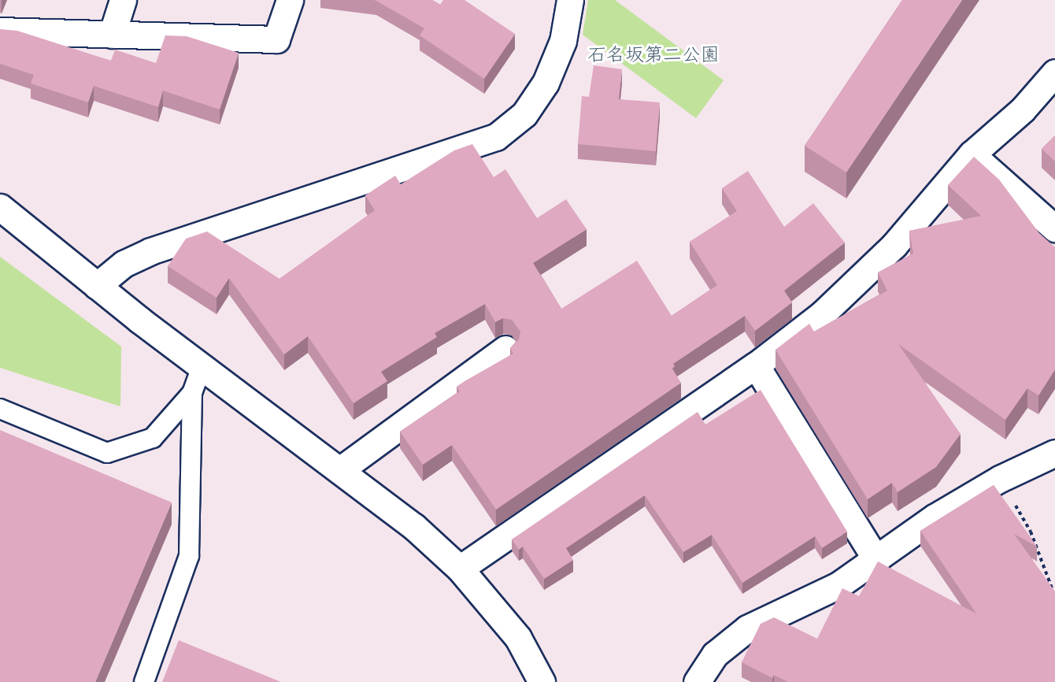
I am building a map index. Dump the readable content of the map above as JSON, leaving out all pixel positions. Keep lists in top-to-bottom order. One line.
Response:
{"parks":["石名坂第二公園"]}
